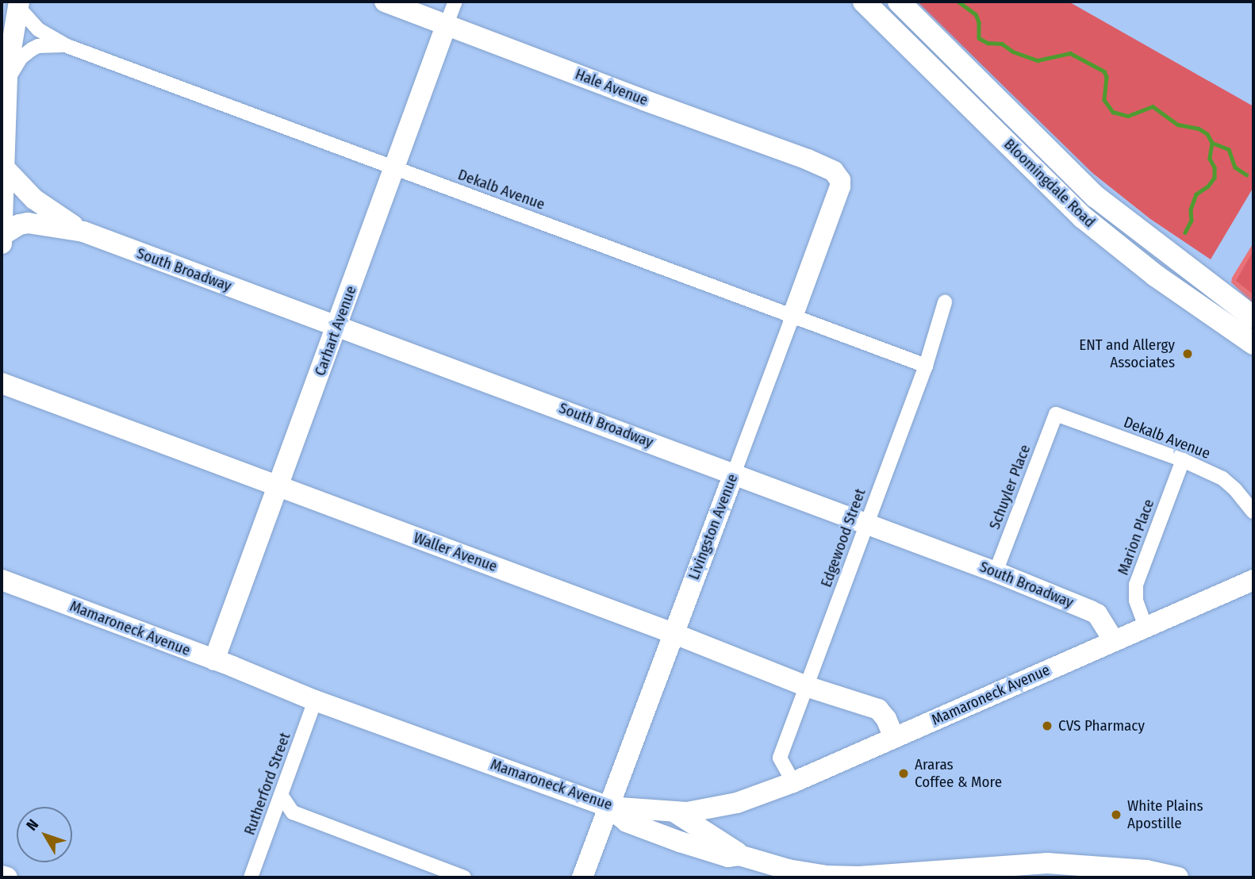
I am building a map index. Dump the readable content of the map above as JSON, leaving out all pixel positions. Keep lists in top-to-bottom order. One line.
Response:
{"streets":{"main road":["Bloomingdale Road"],"street":["Hale Avenue","Dekalb Avenue","South Broadway","Carhart Avenue","Schuyler Place","Livingston Avenue","Marion Place","Edgewood Street","Waller Avenue","Mamaroneck Avenue","Rutherford Street"]},"crossings":[["Hale Avenue","Carhart Avenue"],["Hale Avenue","Livingston Avenue"],["Dekalb Avenue","Carhart Avenue"],["Dekalb Avenue","Schuyler Place"],["Dekalb Avenue","Livingston Avenue"],["Dekalb Avenue","Marion Place"],["Dekalb Avenue","Edgewood Street"],["South Broadway","Carhart Avenue"],["South Broadway","Schuyler Place"],["South Broadway","Livingston Avenue"],["South Broadway","Edgewood Street"],["South Broadway","Mamaroneck Avenue"],["Carhart Avenue","Waller Avenue"],["Carhart Avenue","Mamaroneck Avenue"],["Livingston Avenue","Waller Avenue"],["Livingston Avenue","Mamaroneck Avenue"],["Marion Place","Mamaroneck Avenue"],["Edgewood Street","Waller Avenue"],["Edgewood Street","Mamaroneck Avenue"],["Waller Avenue","Mamaroneck Avenue"],["Mamaroneck Avenue","Rutherford Street"]],"places":["ENT and Allergy Associates","CVS Pharmacy","Araras Coffee & More","White Plains Apostille"],"north":"top left"}
